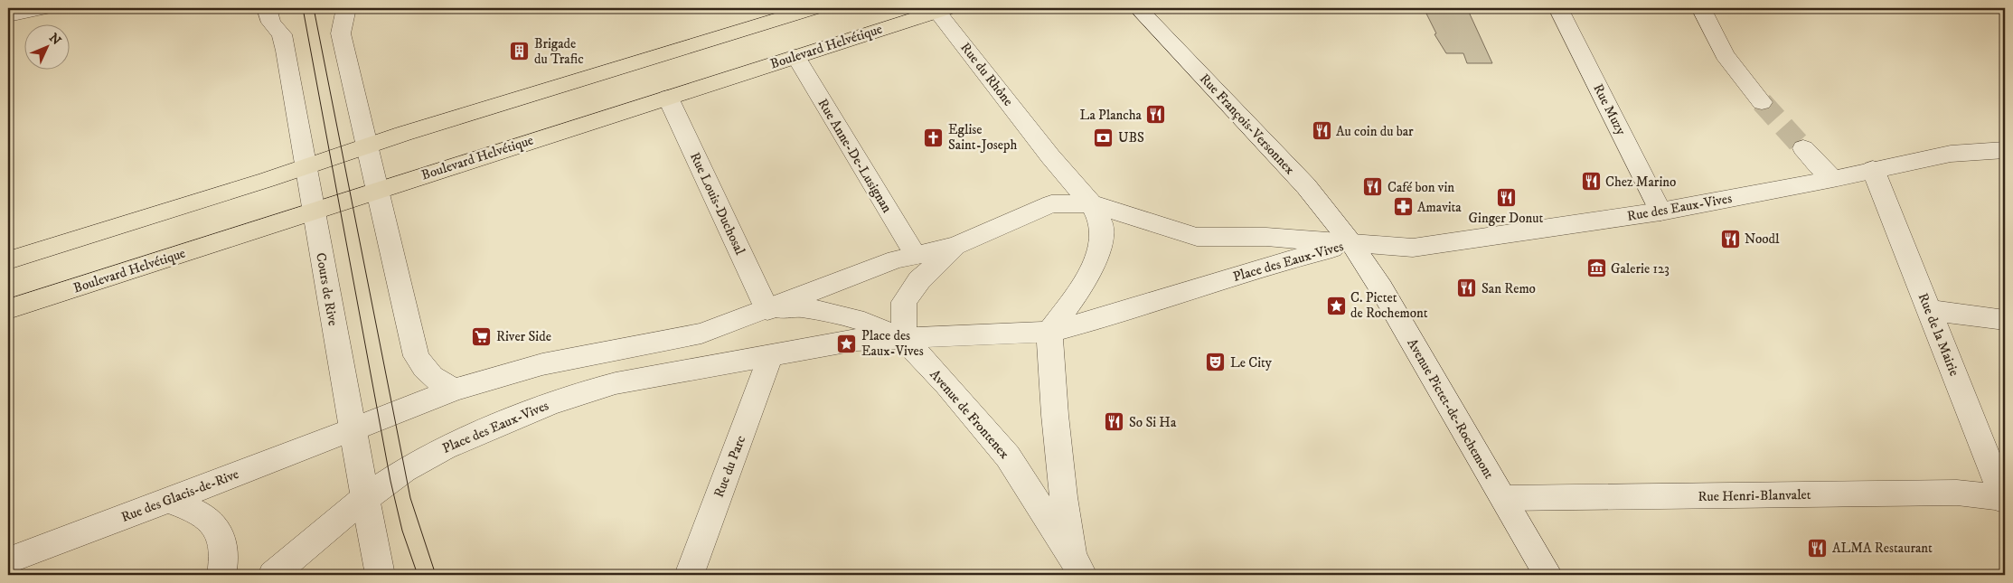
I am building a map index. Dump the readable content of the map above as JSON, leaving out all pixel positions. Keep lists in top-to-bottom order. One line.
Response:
{"streets":{"main road":["Boulevard Helvétique"],"street":["Rue du Rhône","Rue Muzy","Rue François-Versonnex","Rue Anne-De-Lusignan","Rue Louis-Duchosal","Rue des Eaux-Vives","Place des Eaux-Vives","Cours de Rive","Rue de la Mairie","Avenue Pictet-de-Rochemont","Avenue de Frontenex","Rue du Parc","Rue des Glacis-de-Rive","Rue Henri-Blanvalet"]},"crossings":[["Boulevard Helvétique","Rue du Rhône"],["Boulevard Helvétique","Rue Anne-De-Lusignan"],["Boulevard Helvétique","Rue Louis-Duchosal"],["Boulevard Helvétique","Cours de Rive"],["Rue du Rhône","Place des Eaux-Vives"],["Rue Muzy","Rue des Eaux-Vives"],["Rue François-Versonnex","Rue des Eaux-Vives"],["Rue François-Versonnex","Place des Eaux-Vives"],["Rue François-Versonnex","Avenue Pictet-de-Rochemont"],["Rue Anne-De-Lusignan","Place des Eaux-Vives"],["Rue Louis-Duchosal","Place des Eaux-Vives"],["Rue des Eaux-Vives","Place des Eaux-Vives"],["Rue des Eaux-Vives","Rue de la Mairie"],["Rue des Eaux-Vives","Avenue Pictet-de-Rochemont"],["Place des Eaux-Vives","Cours de Rive"],["Place des Eaux-Vives","Avenue Pictet-de-Rochemont"],["Place des Eaux-Vives","Avenue de Frontenex"],["Place des Eaux-Vives","Rue du Parc"],["Place des Eaux-Vives","Rue des Glacis-de-Rive"],["Cours de Rive","Rue des Glacis-de-Rive"],["Rue de la Mairie","Rue Henri-Blanvalet"],["Avenue Pictet-de-Rochemont","Rue Henri-Blanvalet"]],"places":{"building":["Brigade du Trafic"],"restaurant":["La Plancha","Au coin du bar","Chez Marino","Café bon vin","Ginger Donut","Noodl","San Remo","So Si Ha","ALMA Restaurant"],"church":["Eglise Saint-Joseph"],"bank":["UBS"],"pharmacy":["Amavita"],"museum":["Galerie 123"],"place":["C. Pictet de Rochemont","Place des Eaux-Vives"],"supermarket":["River Side"],"theatre":["Le City"]},"north":"top right"}
